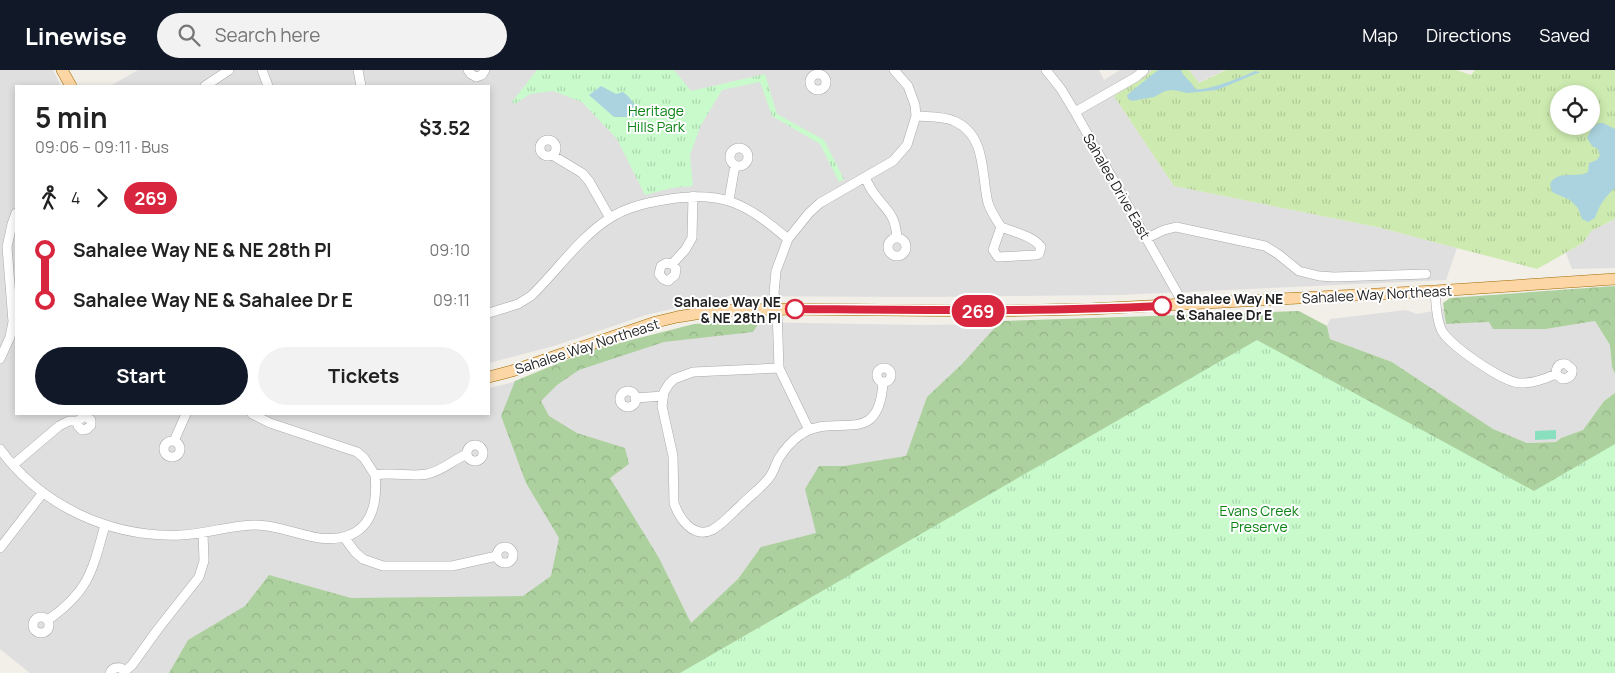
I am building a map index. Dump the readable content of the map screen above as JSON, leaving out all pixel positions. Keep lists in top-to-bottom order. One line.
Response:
{"streets":{"main road":["Sahalee Way Northeast"],"street":["Sahalee Drive East"]},"crossings":[["Sahalee Drive East","Sahalee Way Northeast"]],"parks":["Heritage Hills Park","Evans Creek Preserve"],"places":["Sahalee Way NE & Sahalee Dr E","Sahalee Way NE & NE 28th Pl"],"lines":["bus line 269"],"page":{"header":"Linewise","search":"Search here","nav":["Map","Directions","Saved"],"on_map":"269","heading":["5 min","09:06 – 09:11 · Bus","$3.52"],"legs":["4","269"],"list":[{"name":"Sahalee Way NE & NE 28th Pl","value":"09:10"},{"name":"Sahalee Way NE & Sahalee Dr E","value":"09:11"}],"buttons":["Start","Tickets"]}}
